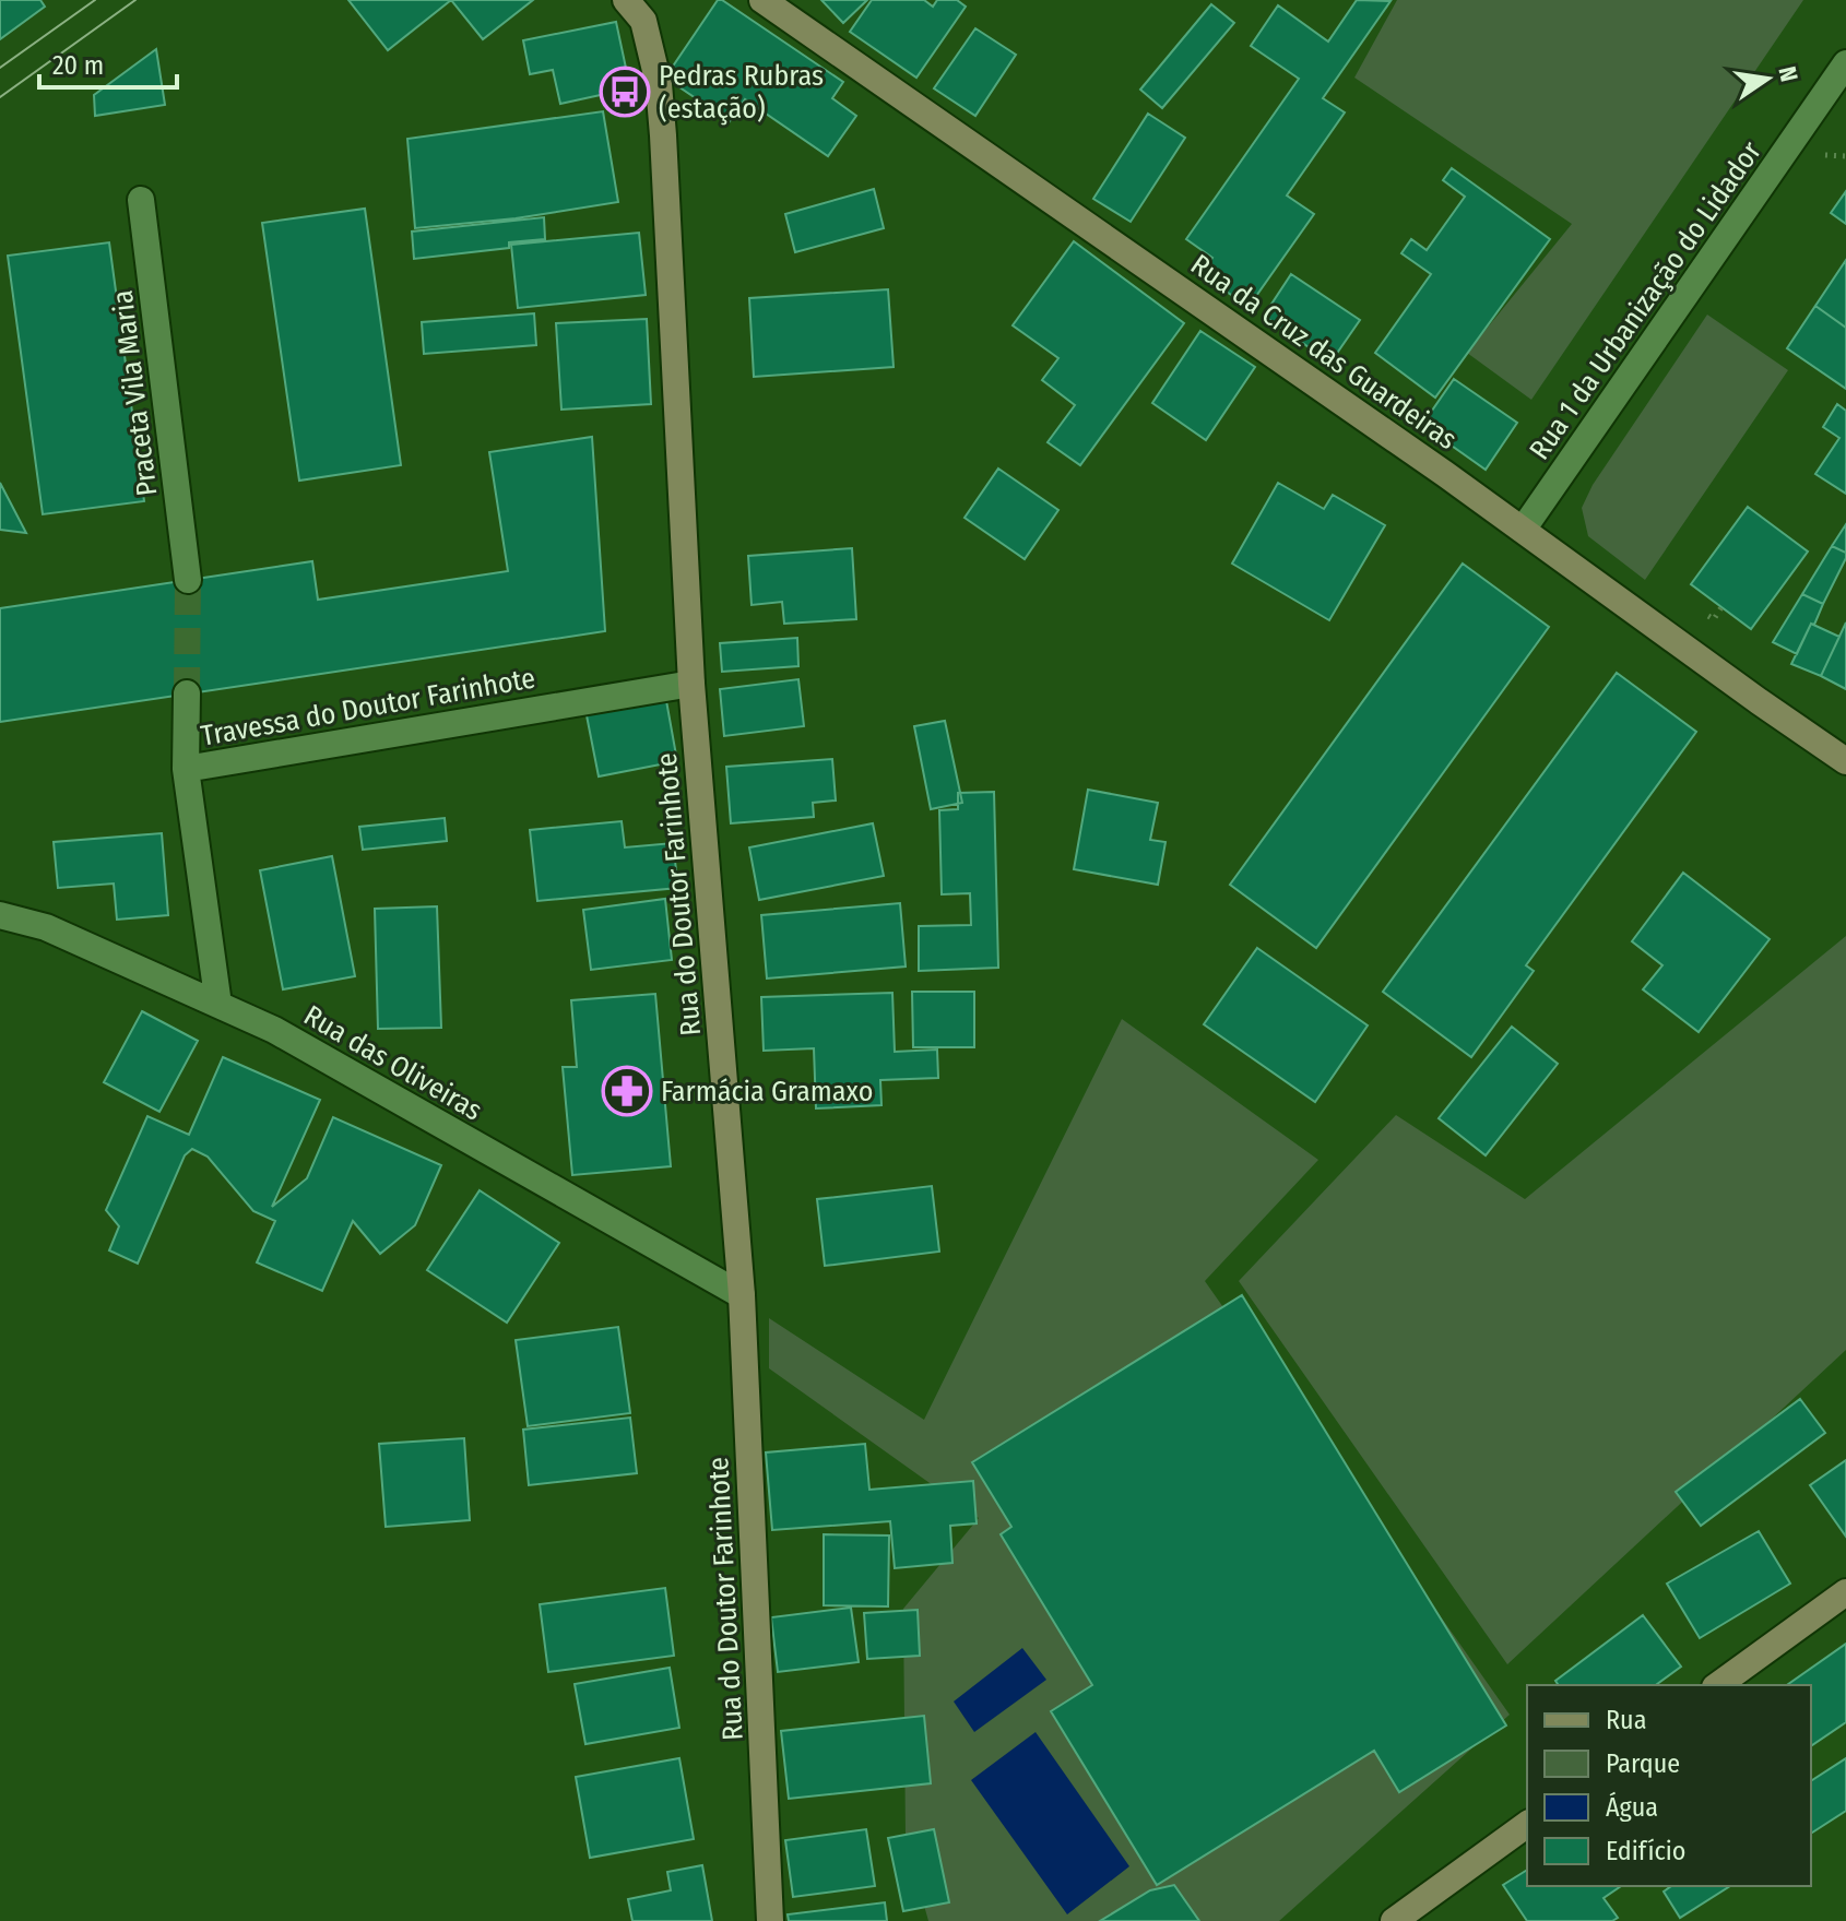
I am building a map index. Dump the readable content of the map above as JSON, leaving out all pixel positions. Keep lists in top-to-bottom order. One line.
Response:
{"streets":{"street":["Rua 1 da Urbanização do Lidador","Rua da Cruz das Guardeiras","Praceta Vila Maria","Travessa do Doutor Farinhote","Rua do Doutor Farinhote","Rua das Oliveiras"]},"crossings":[["Rua 1 da Urbanização do Lidador","Rua da Cruz das Guardeiras"],["Travessa do Doutor Farinhote","Rua do Doutor Farinhote"],["Travessa do Doutor Farinhote","Rua das Oliveiras"],["Rua do Doutor Farinhote","Rua das Oliveiras"]],"places":{"bus stop":["Pedras Rubras (estação)"],"pharmacy":["Farmácia Gramaxo"]},"legend":["Rua","Parque","Água","Edifício"],"scale_bar":"20 m","north":"right"}
